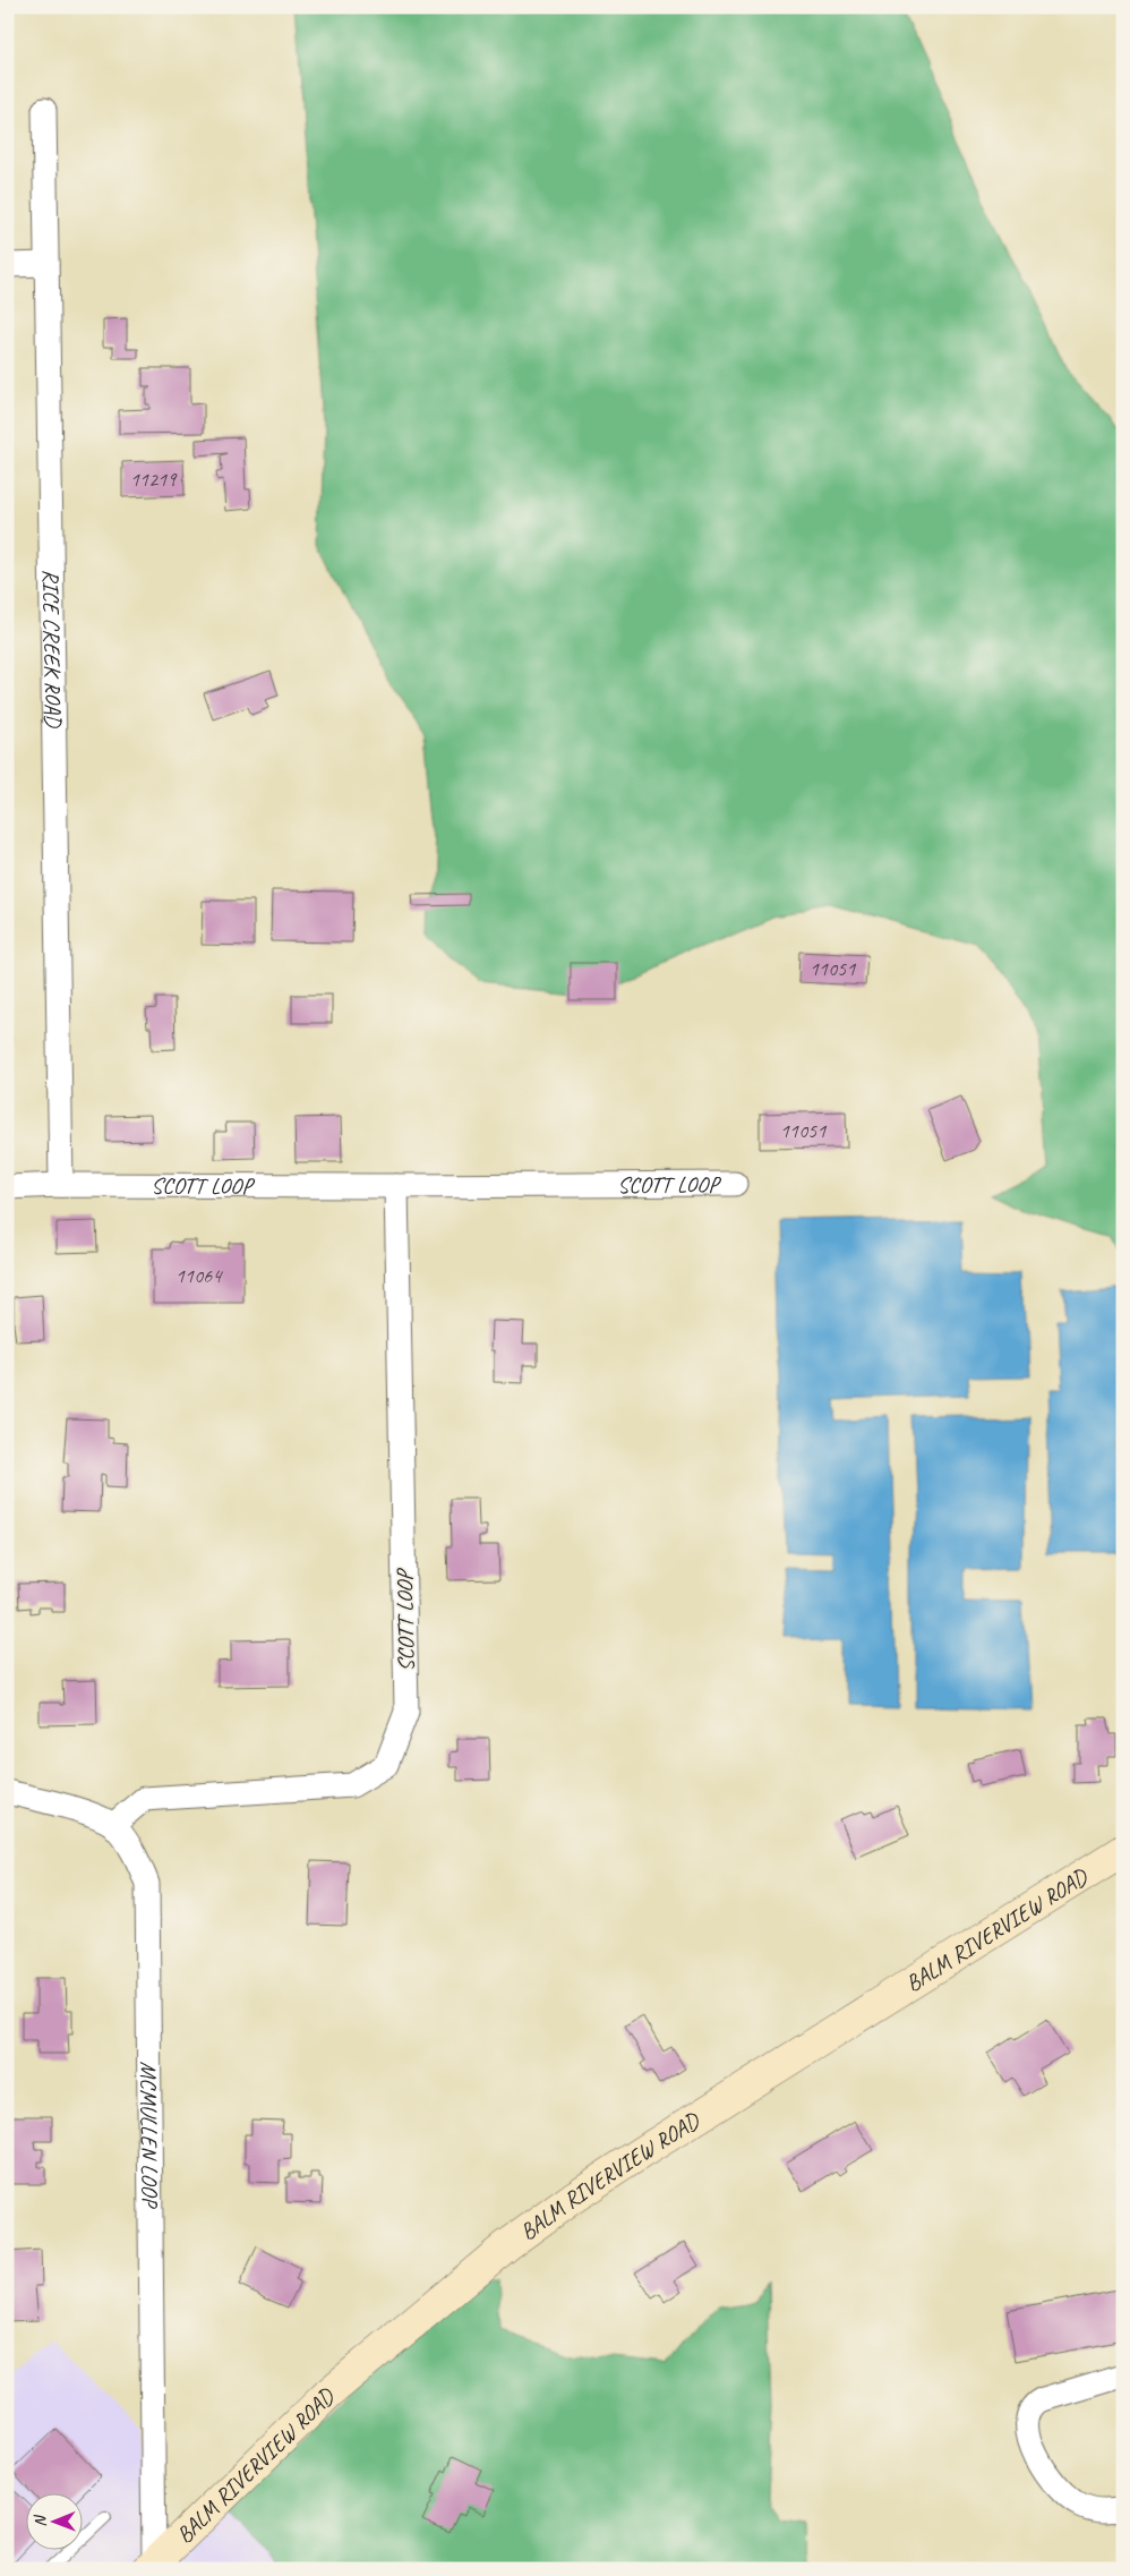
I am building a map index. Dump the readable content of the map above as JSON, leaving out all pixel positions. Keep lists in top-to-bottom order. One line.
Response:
{"streets":{"main road":["BALM RIVERVIEW ROAD"],"street":["RICE CREEK ROAD","SCOTT LOOP","MCMULLEN LOOP"]},"crossings":[["RICE CREEK ROAD","SCOTT LOOP"],["SCOTT LOOP","MCMULLEN LOOP"],["BALM RIVERVIEW ROAD","MCMULLEN LOOP"]],"house_numbers":["11219","11051","11051","11064"],"north":"left"}
